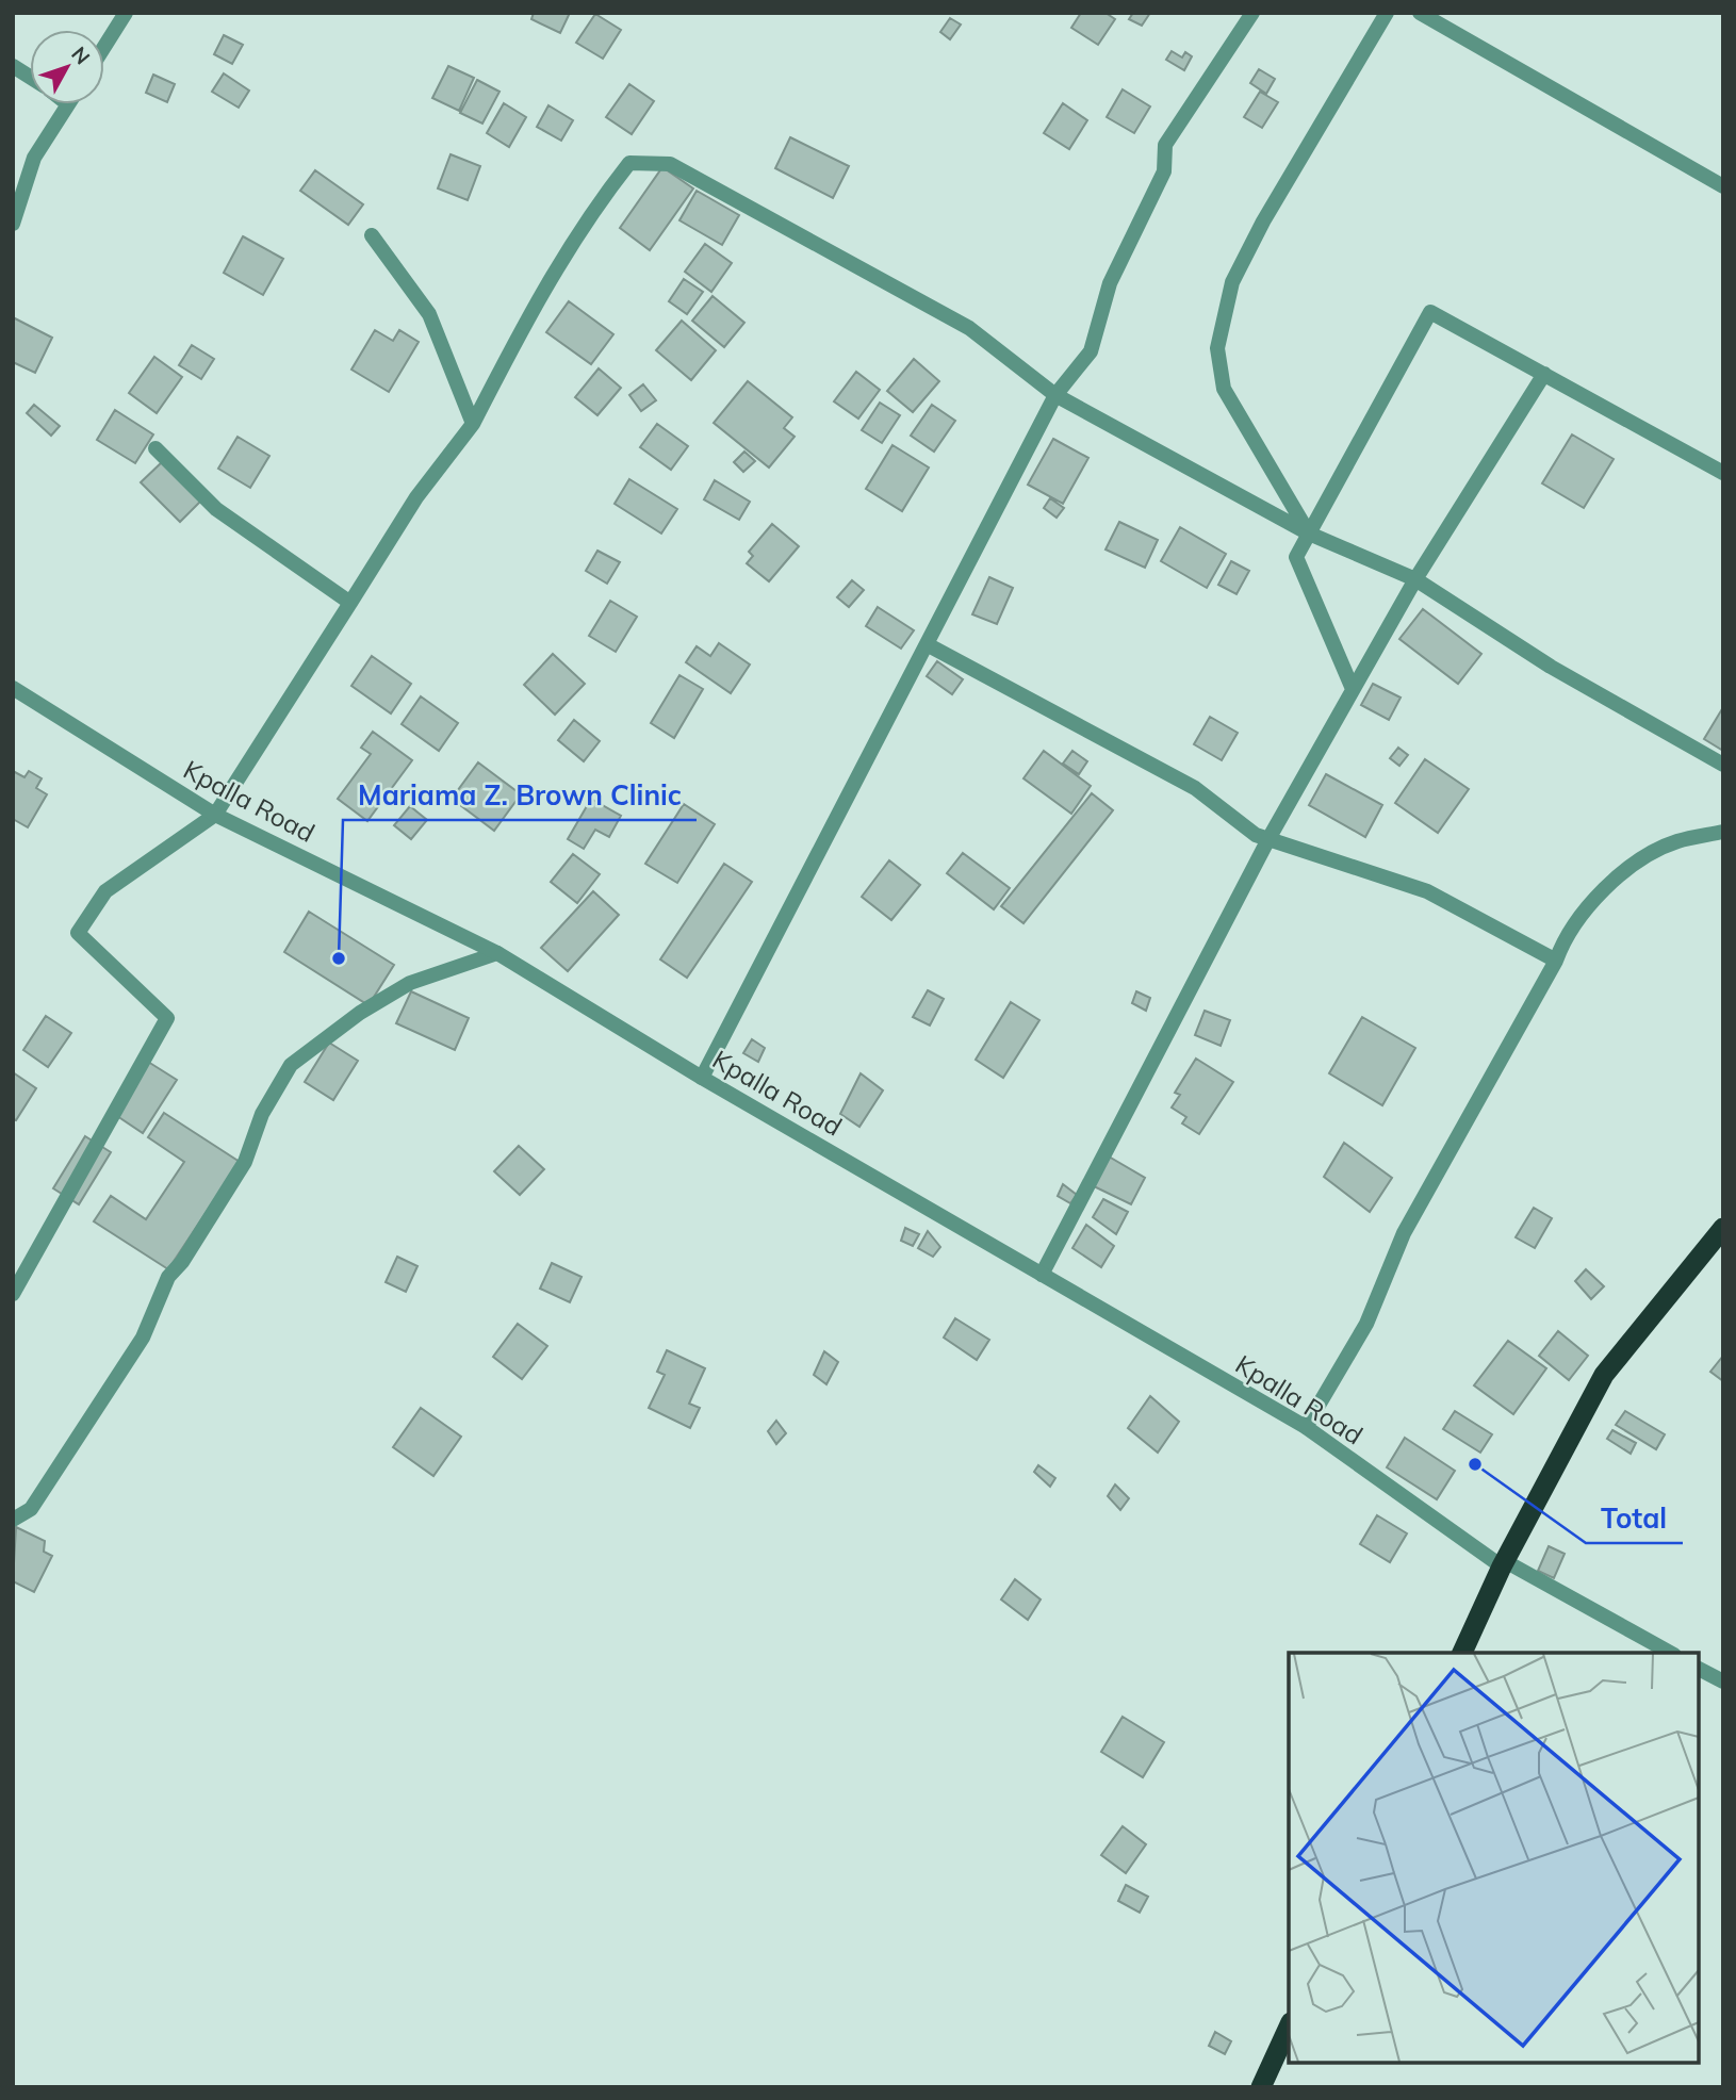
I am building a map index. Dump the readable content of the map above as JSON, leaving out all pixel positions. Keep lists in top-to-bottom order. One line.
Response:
{"streets":{"street":["Kpalla Road"]},"places":["Mariama Z. Brown Clinic","Total"],"north":"top right"}
